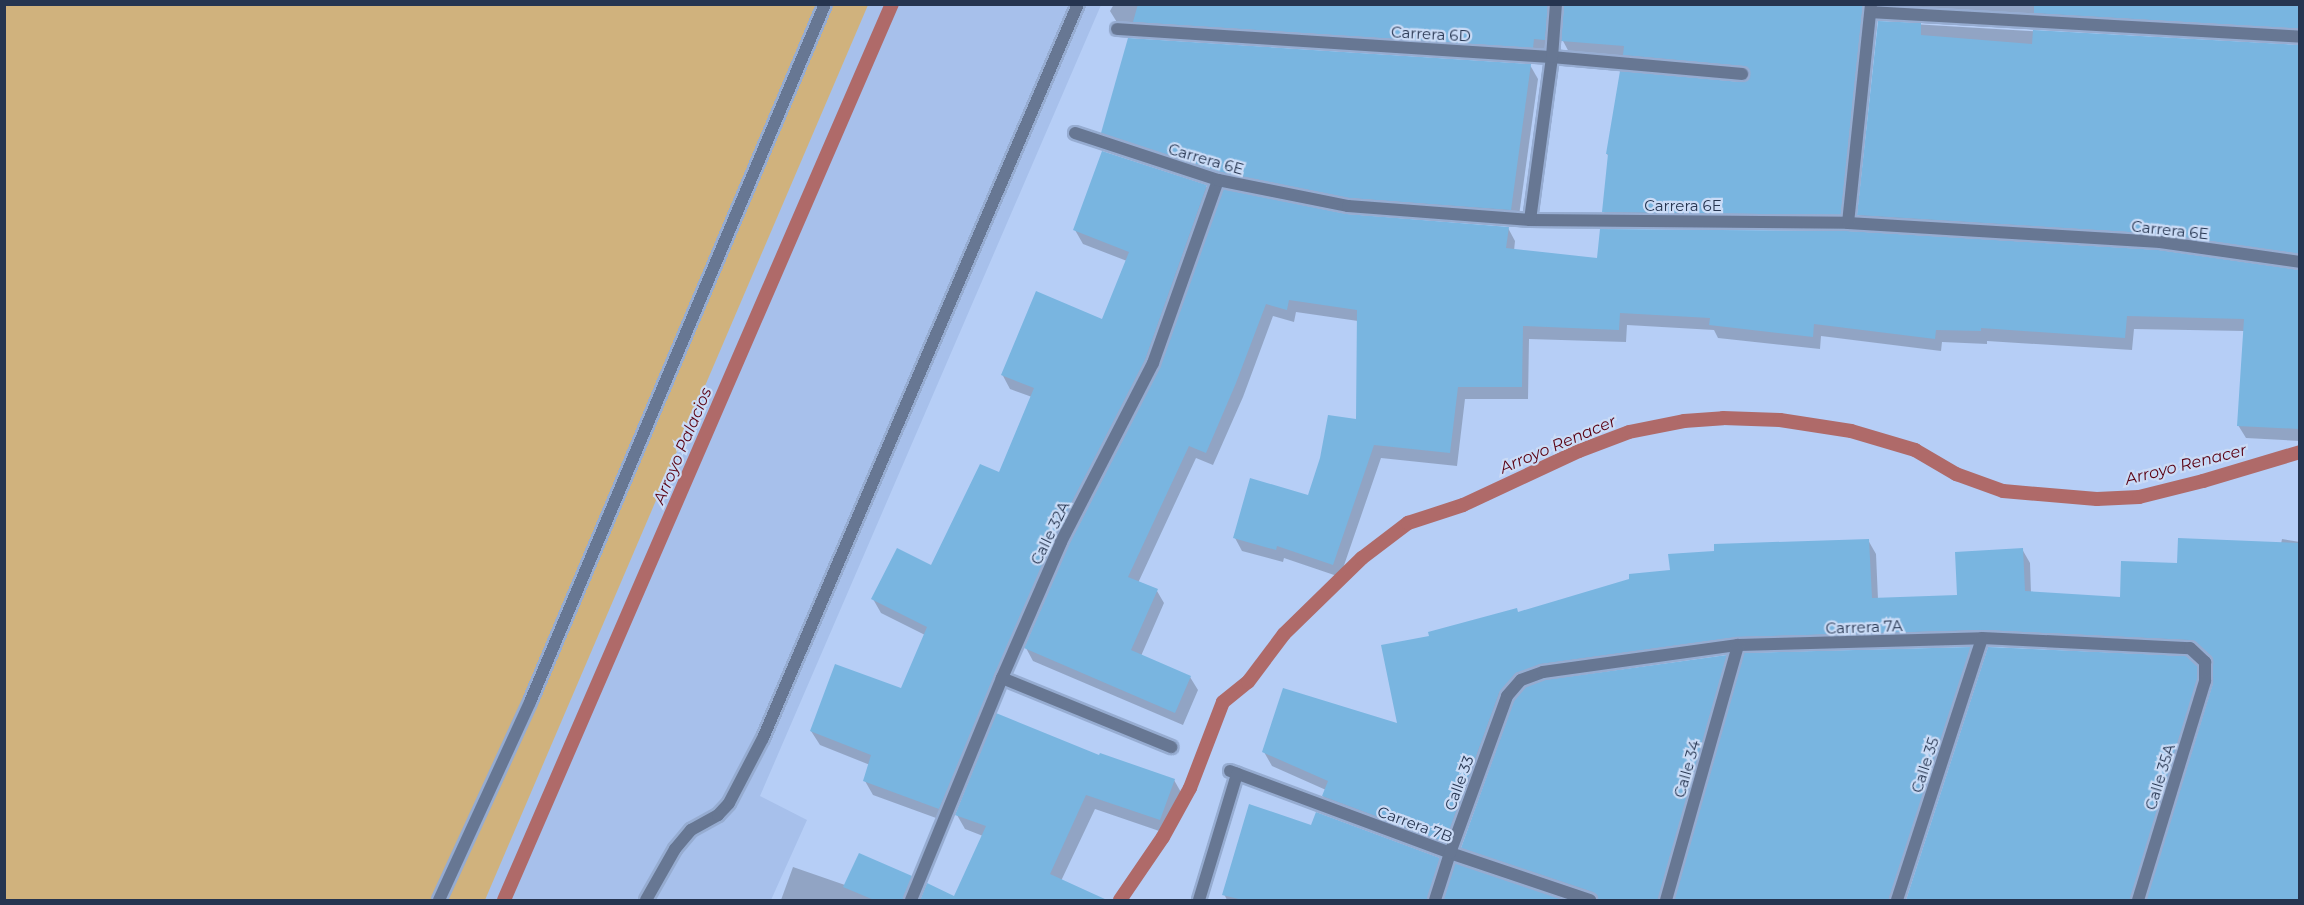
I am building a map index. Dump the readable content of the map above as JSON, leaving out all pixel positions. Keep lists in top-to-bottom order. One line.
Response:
{"streets":{"street":["Carrera 6D","Carrera 6E","Calle 32A","Carrera 7A","Calle 35","Calle 34","Calle 35A","Calle 33","Carrera 7B"]},"crossings":[["Carrera 6E","Calle 32A"],["Carrera 7A","Calle 35"],["Carrera 7A","Calle 34"],["Carrera 7A","Calle 35A"],["Carrera 7A","Calle 33"],["Calle 33","Carrera 7B"]],"water":["Arroyo Renacer","Arroyo Palacios"]}
